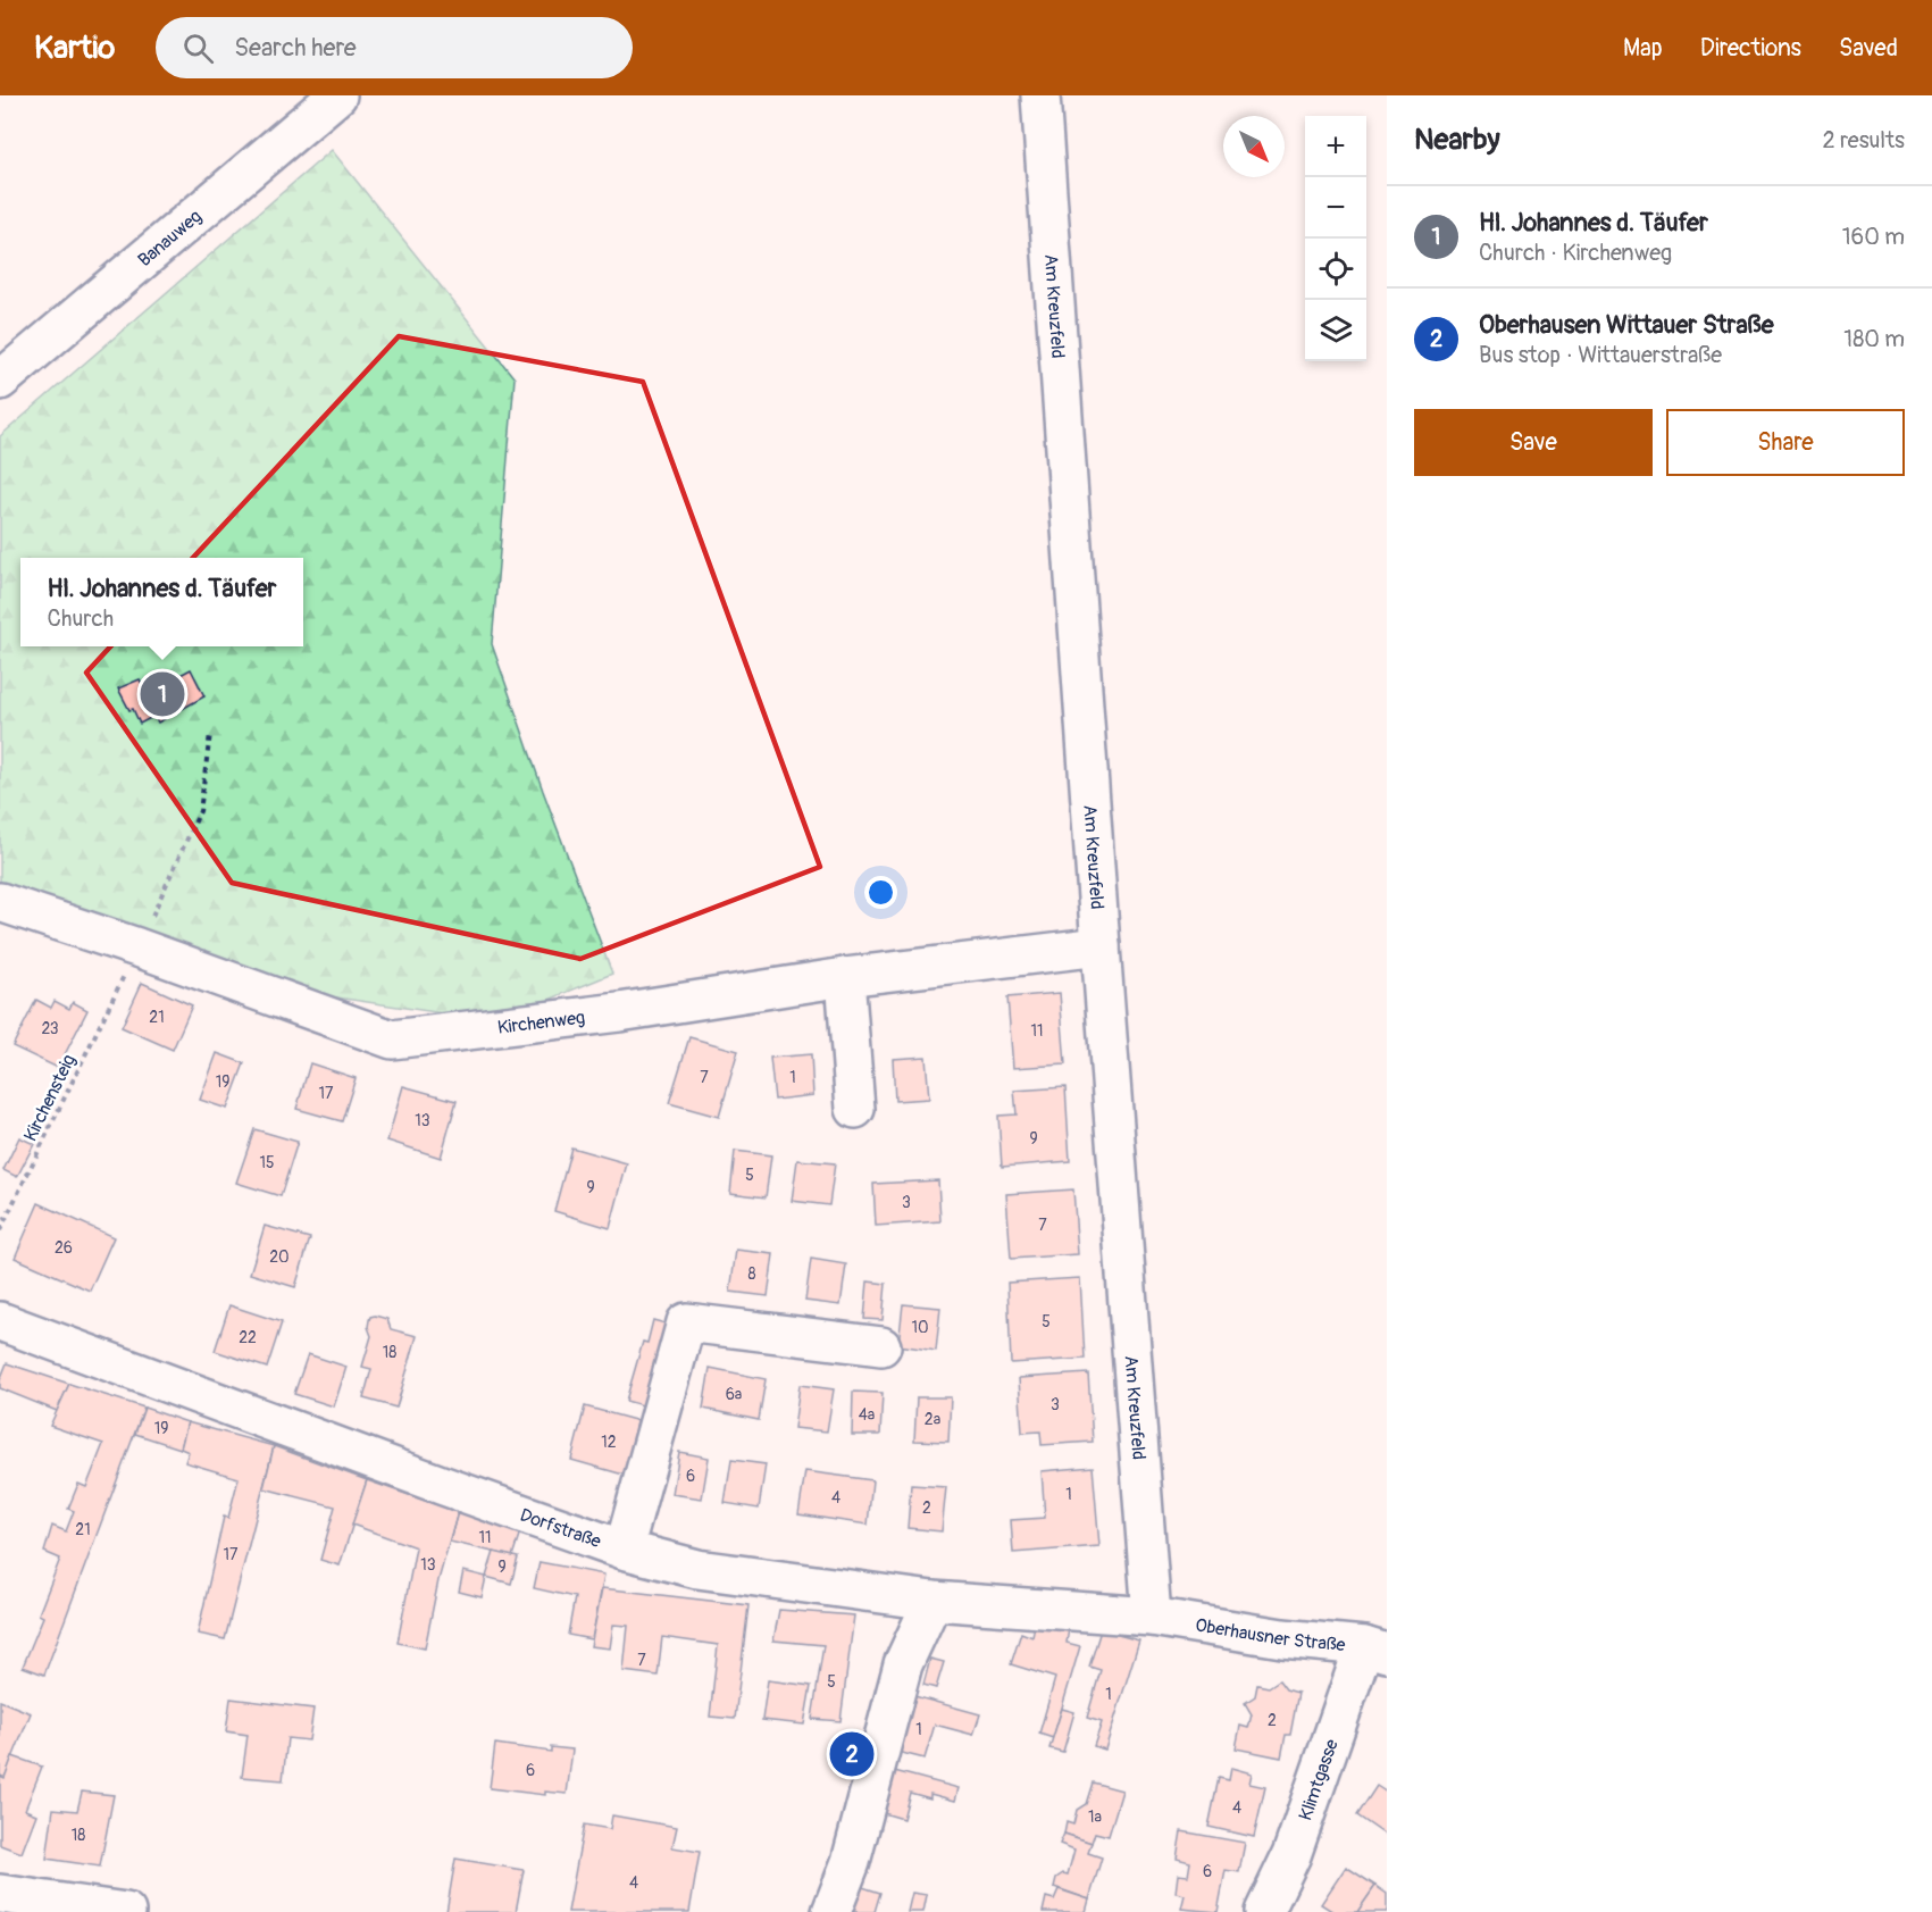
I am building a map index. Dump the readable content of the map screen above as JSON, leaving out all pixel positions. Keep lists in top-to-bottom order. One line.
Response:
{"streets":{"street":["Banauweg","Am Kreuzfeld","Kirchenweg","Dorfstraße","Oberhausner Straße","Klimtgasse"],"path":["Kirchensteig"]},"crossings":[["Am Kreuzfeld","Kirchenweg"],["Am Kreuzfeld","Dorfstraße"],["Am Kreuzfeld","Oberhausner Straße"],["Kirchenweg","Kirchensteig"],["Dorfstraße","Oberhausner Straße"],["Oberhausner Straße","Klimtgasse"]],"house_numbers":["21","23","11","7","1","19","17","13","9","15","5","9","3","7","26","20","8","5","10","22","18","6a","3","4a","2a","19","12","6","1","4","2","21","11","17","13","9","7","5","1","2","1","6","4","1a","18","6","4"],"north":"bottom right","page":{"header":"Kartio","search":"Search here","nav":["Map","Directions","Saved"],"heading":["Nearby","2 results"],"map_buttons":["+","−"],"list":[{"mark":"1","name":"Hl. Johannes d. Täufer","note":"Church · Kirchenweg","value":"160 m"},{"mark":"2","name":"Oberhausen Wittauer Straße","note":"Bus stop · Wittauerstraße","value":"180 m"}],"buttons":["Save","Share"],"popup":["Hl. Johannes d. Täufer","Church"],"pins":["1","2"]}}
